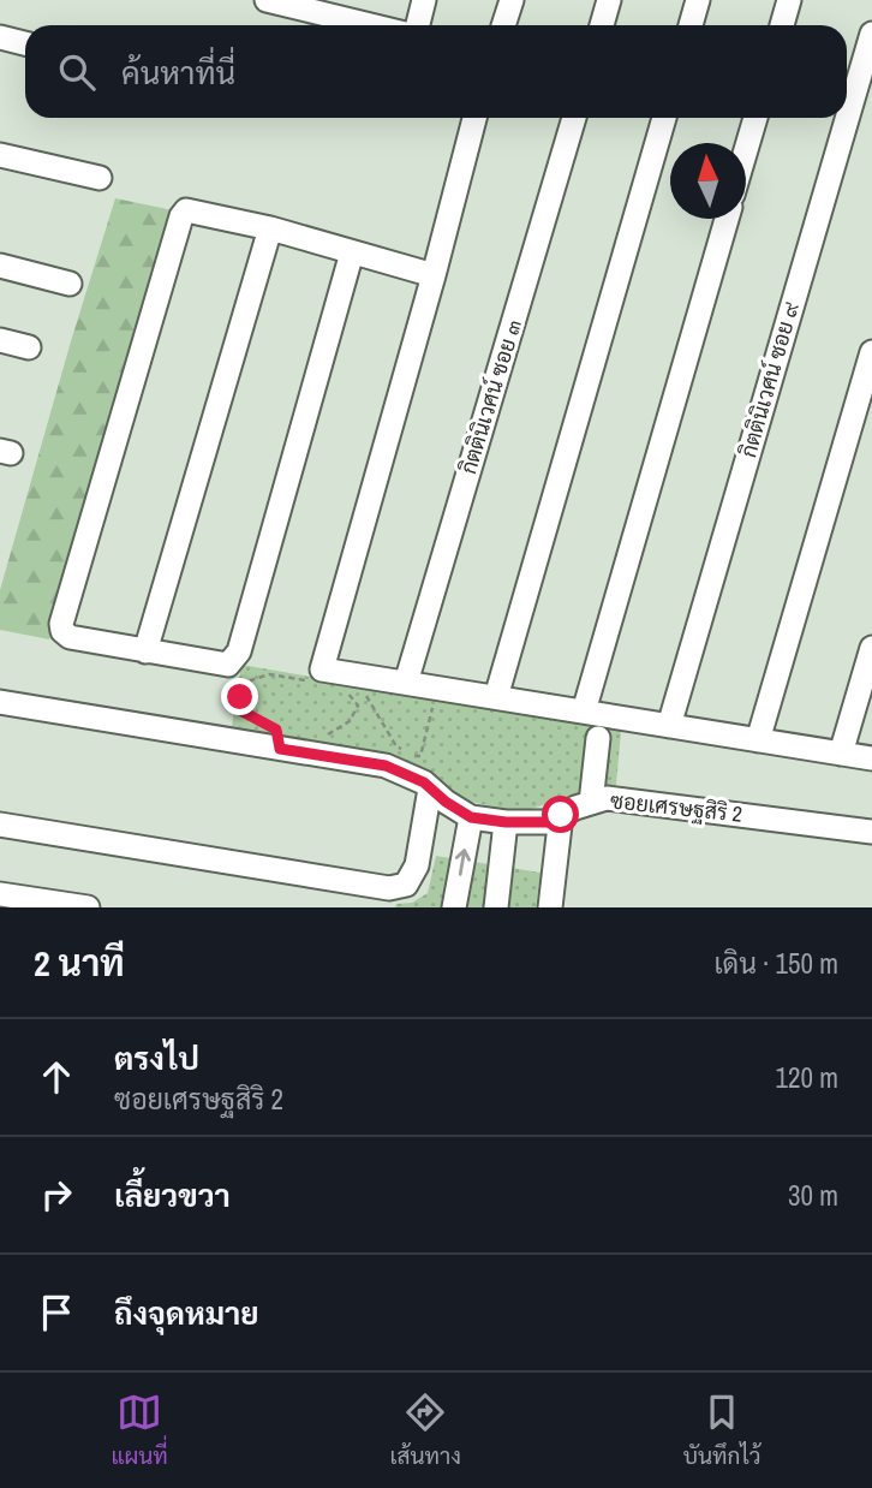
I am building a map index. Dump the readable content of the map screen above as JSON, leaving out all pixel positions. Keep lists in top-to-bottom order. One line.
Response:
{"streets":{"street":["กิตตินิเวศน์ ซอย ๙","กิตตินิเวศน์ ซอย ๓","ซอยเศรษฐสิริ 2"]},"north":"top","page":{"search":"ค้นหาที่นี่","heading":["2 นาที","เดิน · 150 m"],"list":[["ตรงไป","ซอยเศรษฐสิริ 2","120 m"],["เลี้ยวขวา","30 m"],"ถึงจุดหมาย"],"nav":["แผนที่","เส้นทาง","บันทึกไว้"]}}
